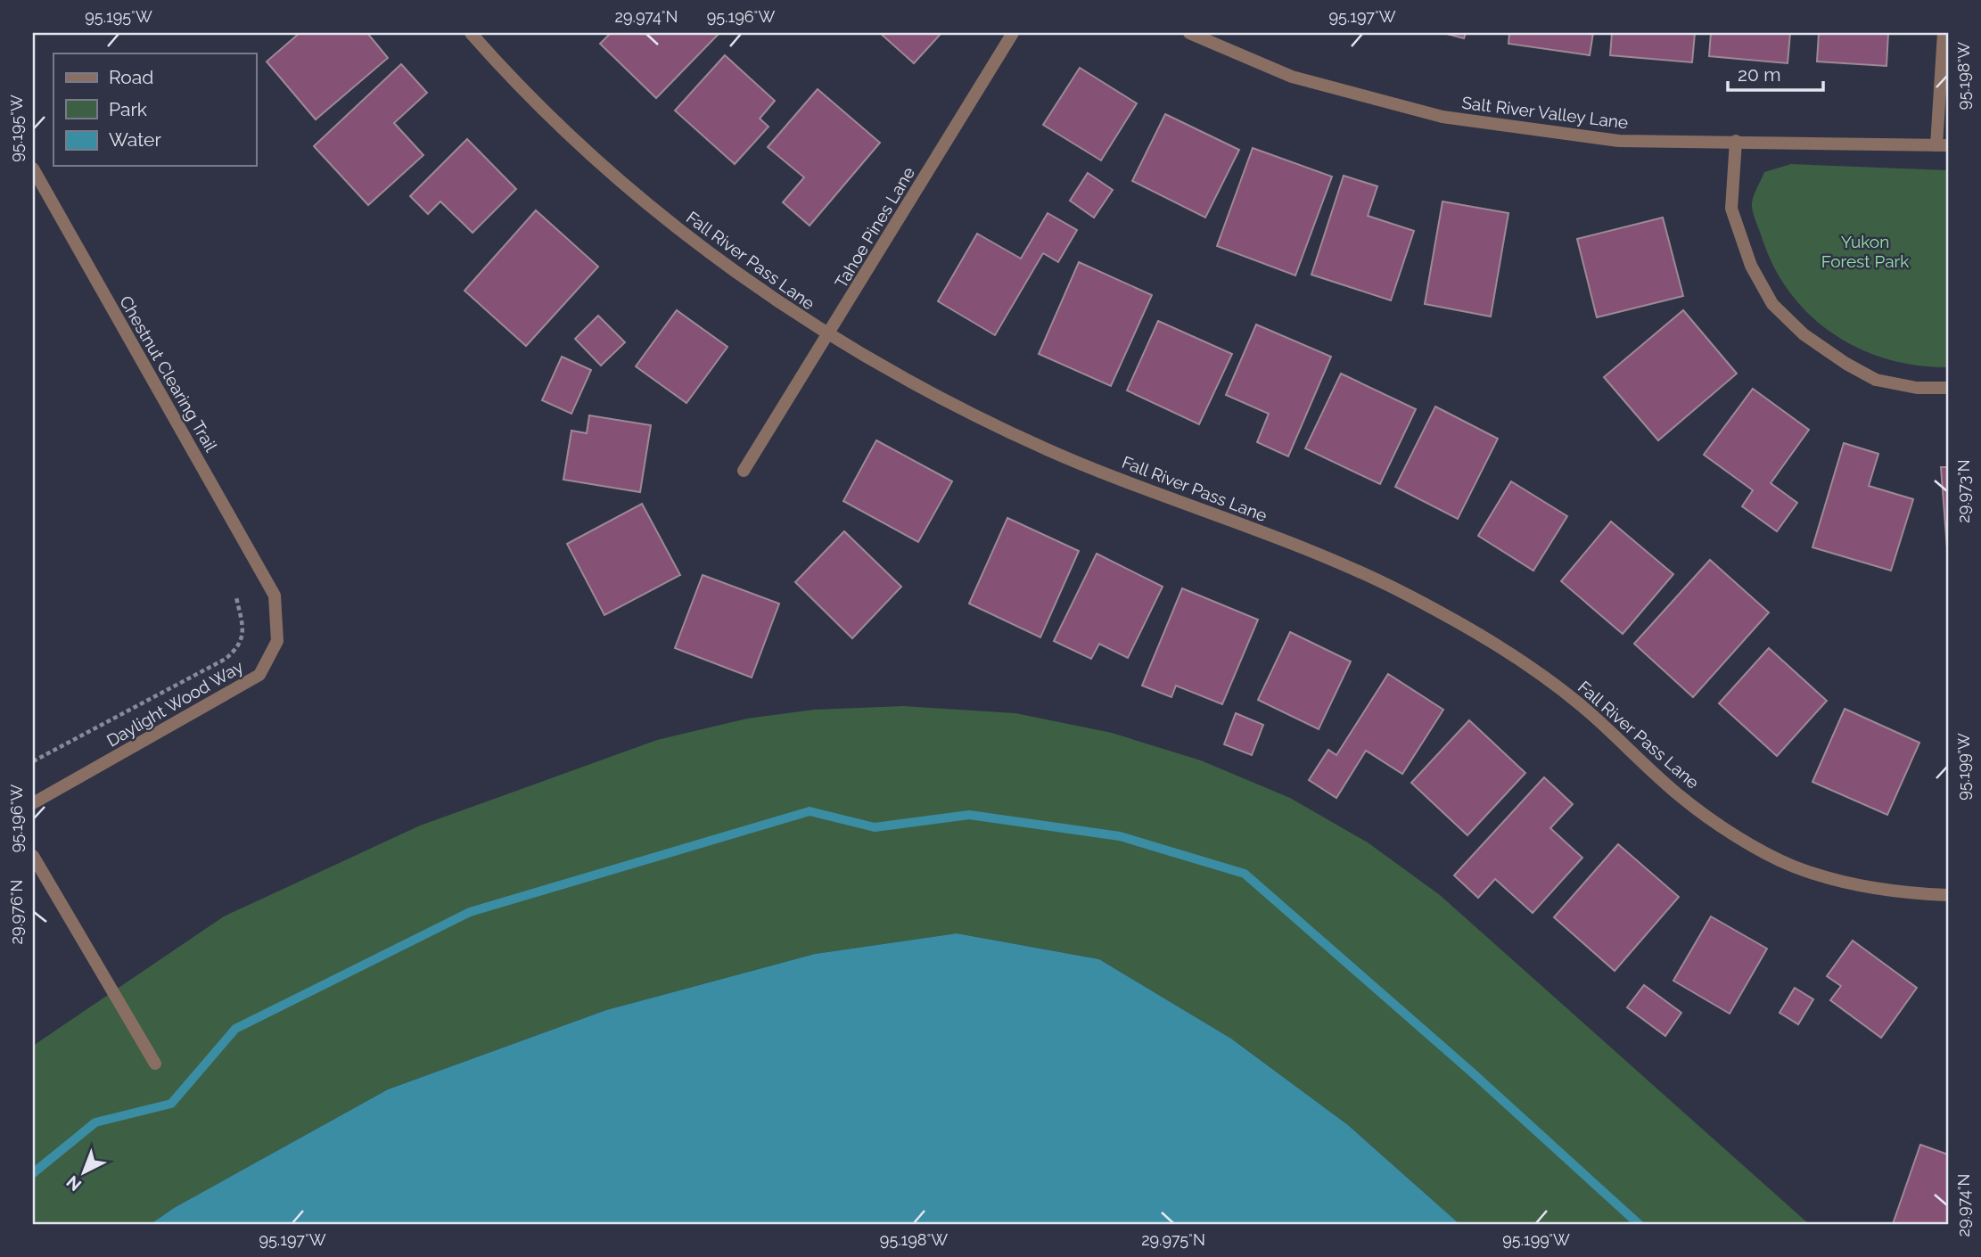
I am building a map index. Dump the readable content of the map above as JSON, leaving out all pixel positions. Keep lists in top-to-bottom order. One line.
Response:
{"streets":{"street":["Salt River Valley Lane","Tahoe Pines Lane","Fall River Pass Lane","Chestnut Clearing Trail","Daylight Wood Way"]},"crossings":[["Tahoe Pines Lane","Fall River Pass Lane"],["Chestnut Clearing Trail","Daylight Wood Way"]],"parks":["Yukon Forest Park"],"legend":["Road","Park","Water"],"scale_bar":"20 m","north":"bottom left","coordinates":["95.195°W","29.974°N","95.196°W","95.197°W","95.198°W","29.973°N","95.199°W","29.976°N","29.975°N"]}
